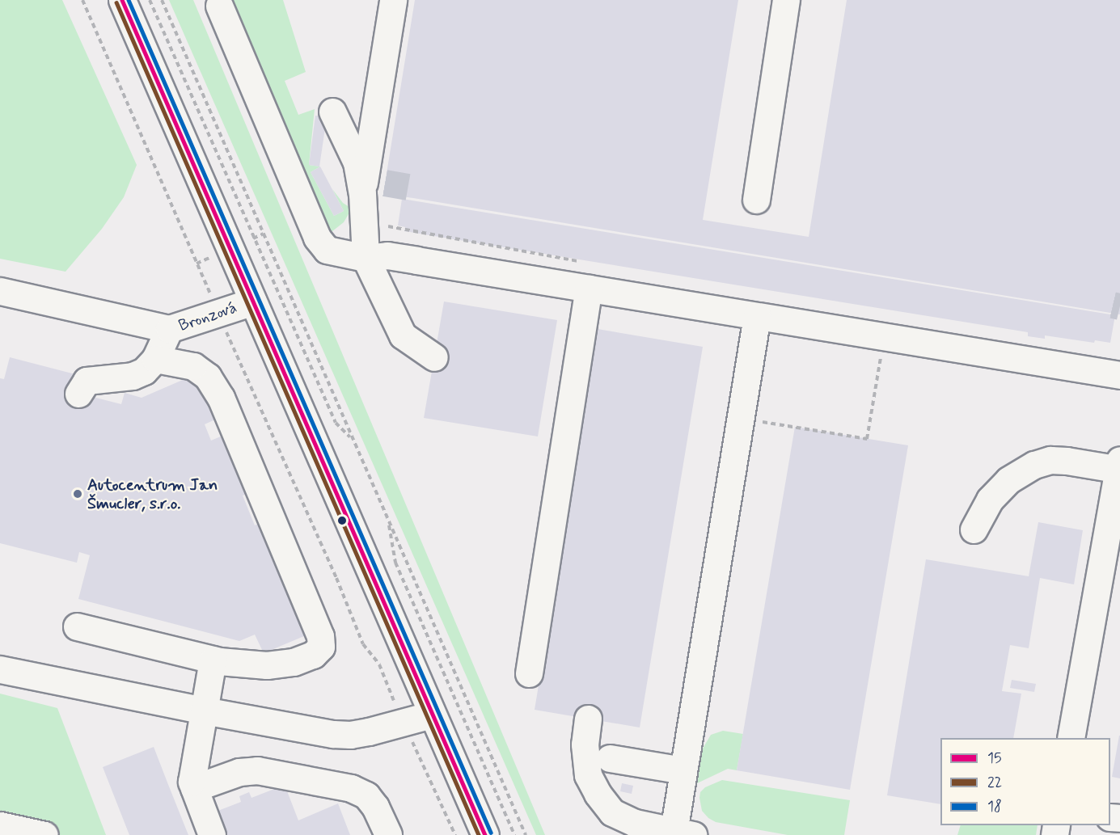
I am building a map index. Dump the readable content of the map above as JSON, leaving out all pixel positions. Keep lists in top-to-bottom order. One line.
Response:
{"streets":{"street":["Bronzová"]},"places":["Autocentrum Jan Šmucler, s.r.o."],"lines":["transit line 15","transit line 18","transit line 22"],"legend":["15","22","18"]}
